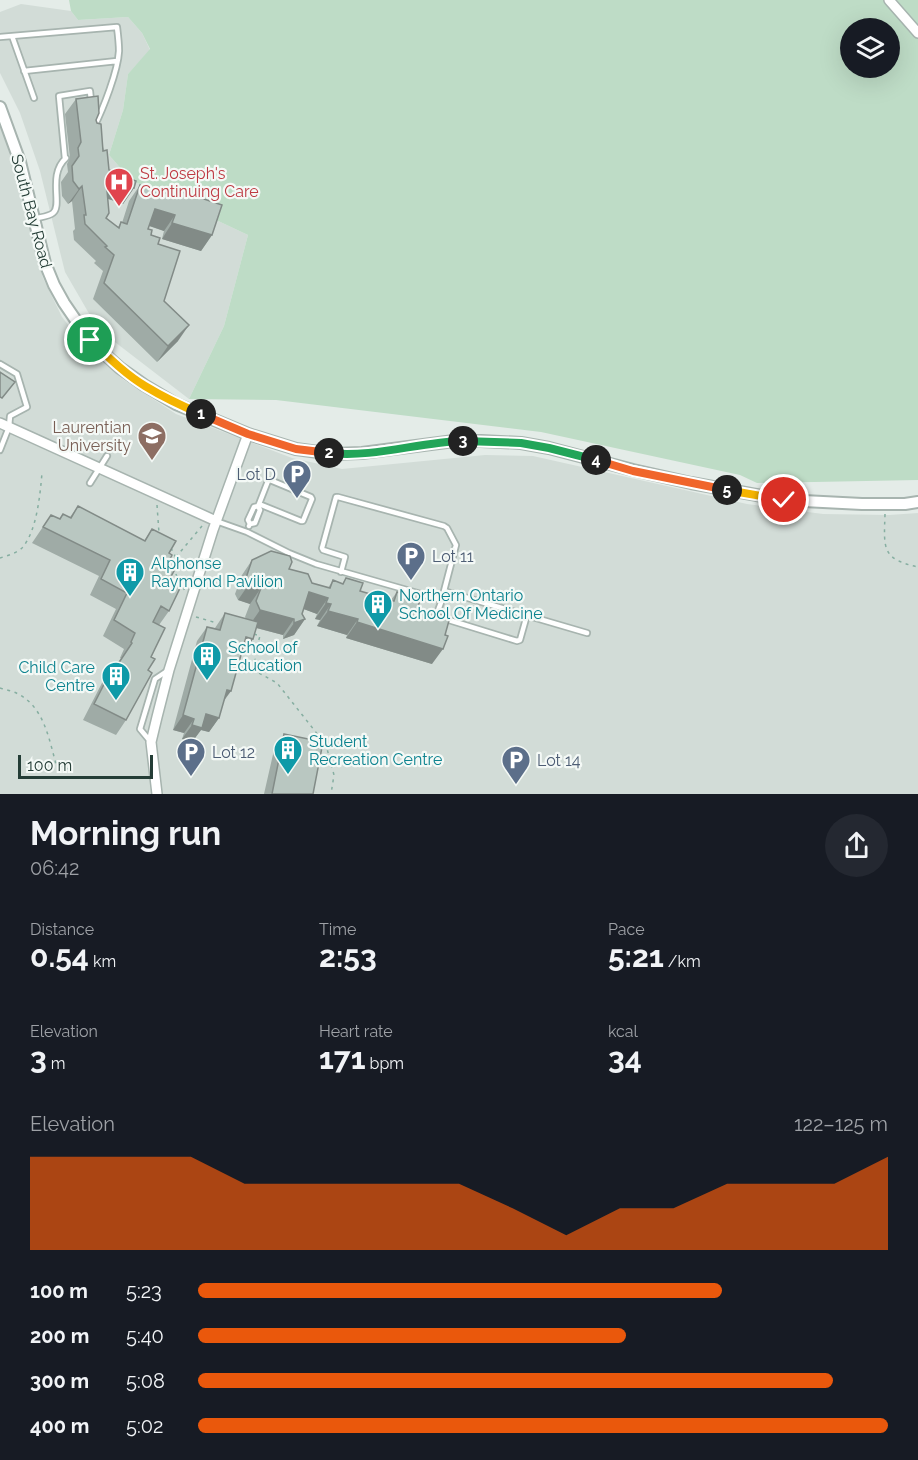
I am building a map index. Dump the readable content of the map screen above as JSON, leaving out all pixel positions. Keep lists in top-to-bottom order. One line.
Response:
{"streets":{"street":["South Bay Road"]},"places":{"hospital":["St. Joseph's Continuing Care"],"school or university":["Laurentian University"],"parking":["Lot D","Lot 11","Lot 12","Lot 14"],"building":["Alphonse Raymond Pavilion","Northern Ontario School Of Medicine","School of Education","Child Care Centre","Student Recreation Centre"]},"scale_bar":"100 m","page":{"pins":["1","3","2","4","5"],"scale":"100 m","heading":["Morning run","06:42"],"stats":[["Distance","0.54 km"],["Time","2:53"],["Pace","5:21 /km"],["Elevation","3 m"],["Heart rate","171 bpm"],["kcal","34"]],"chart":["Elevation","122–125 m"],"list":[{"name":"100 m","note":"5:23"},{"name":"200 m","note":"5:40"},{"name":"300 m","note":"5:08"},{"name":"400 m","note":"5:02"}]}}
